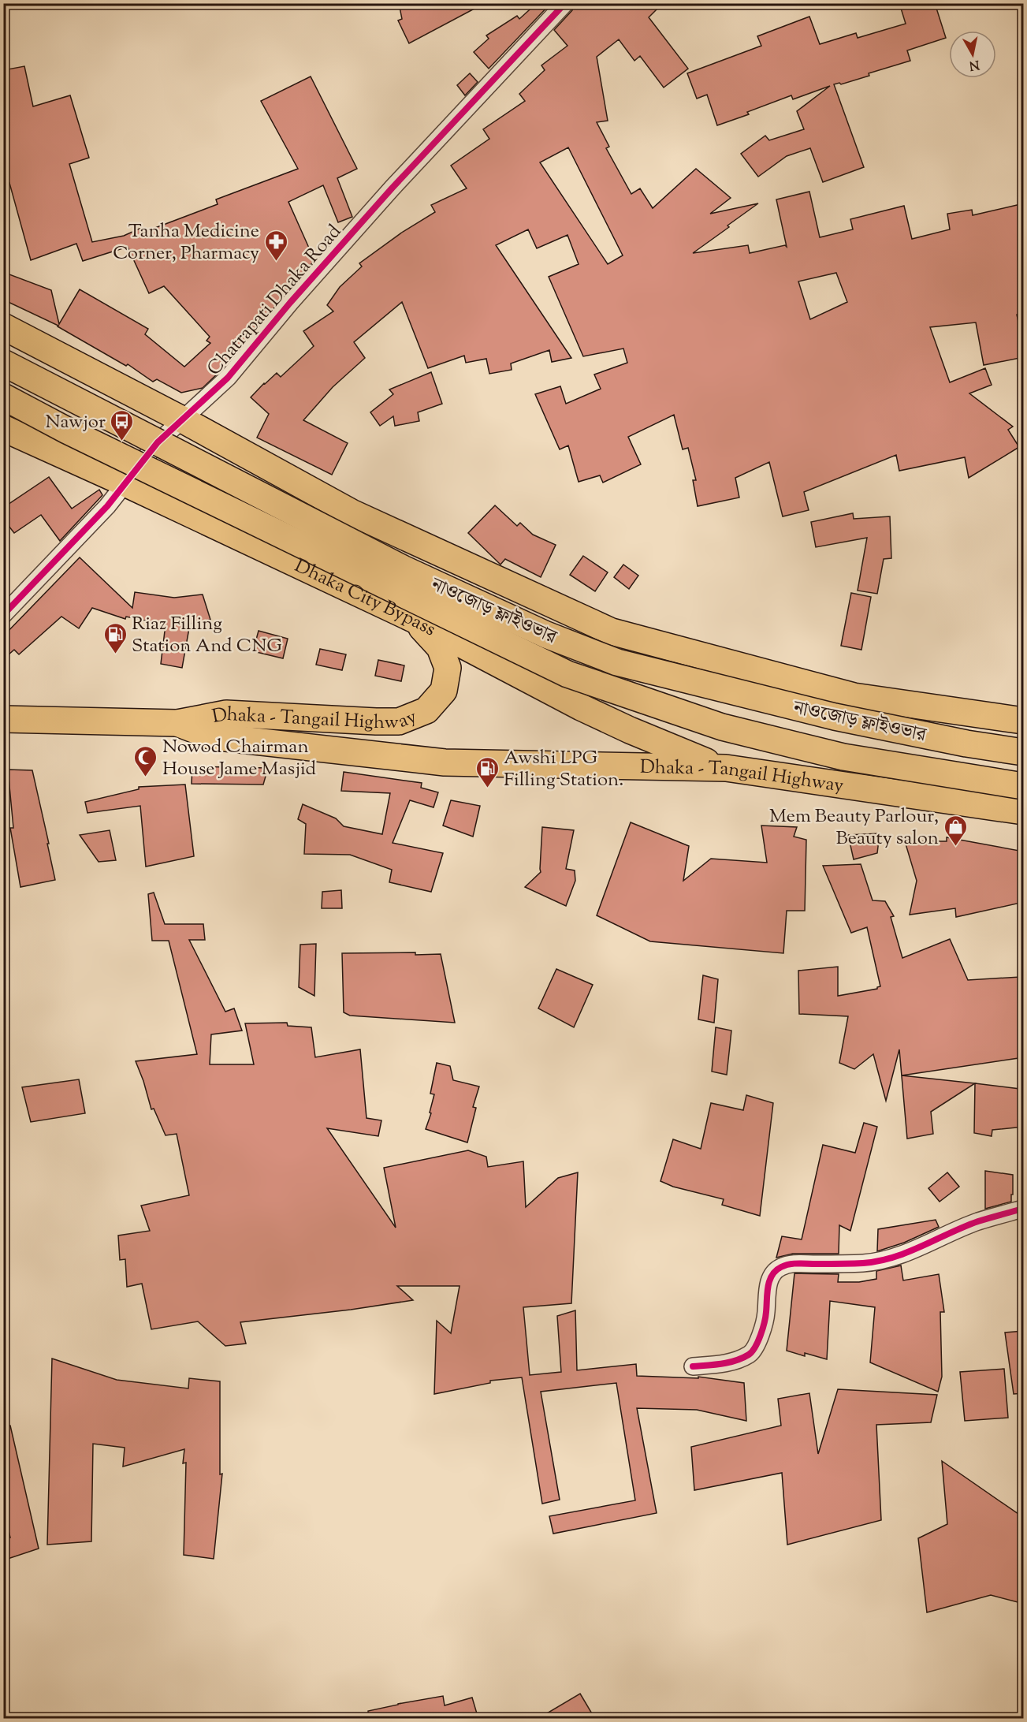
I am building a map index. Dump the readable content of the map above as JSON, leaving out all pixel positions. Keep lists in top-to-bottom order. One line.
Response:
{"streets":{"highway":["Dhaka City Bypass","নাওজোড় ফ্লাইওভার","Dhaka - Tangail Highway"],"street":["Chatrapati Dhaka Road"]},"crossings":[["Chatrapati Dhaka Road","Dhaka City Bypass"],["Dhaka City Bypass","Dhaka - Tangail Highway"]],"places":{"pharmacy":["Tanha Medicine Corner, Pharmacy"],"bus stop":["Nawjor"],"fuel station":["Riaz Filling Station And CNG","Awshi LPG Filling Station."],"mosque":["Nowod Chairman House Jame Masjid"],"shop":["Mem Beauty Parlour, Beauty salon"]},"north":"bottom"}
